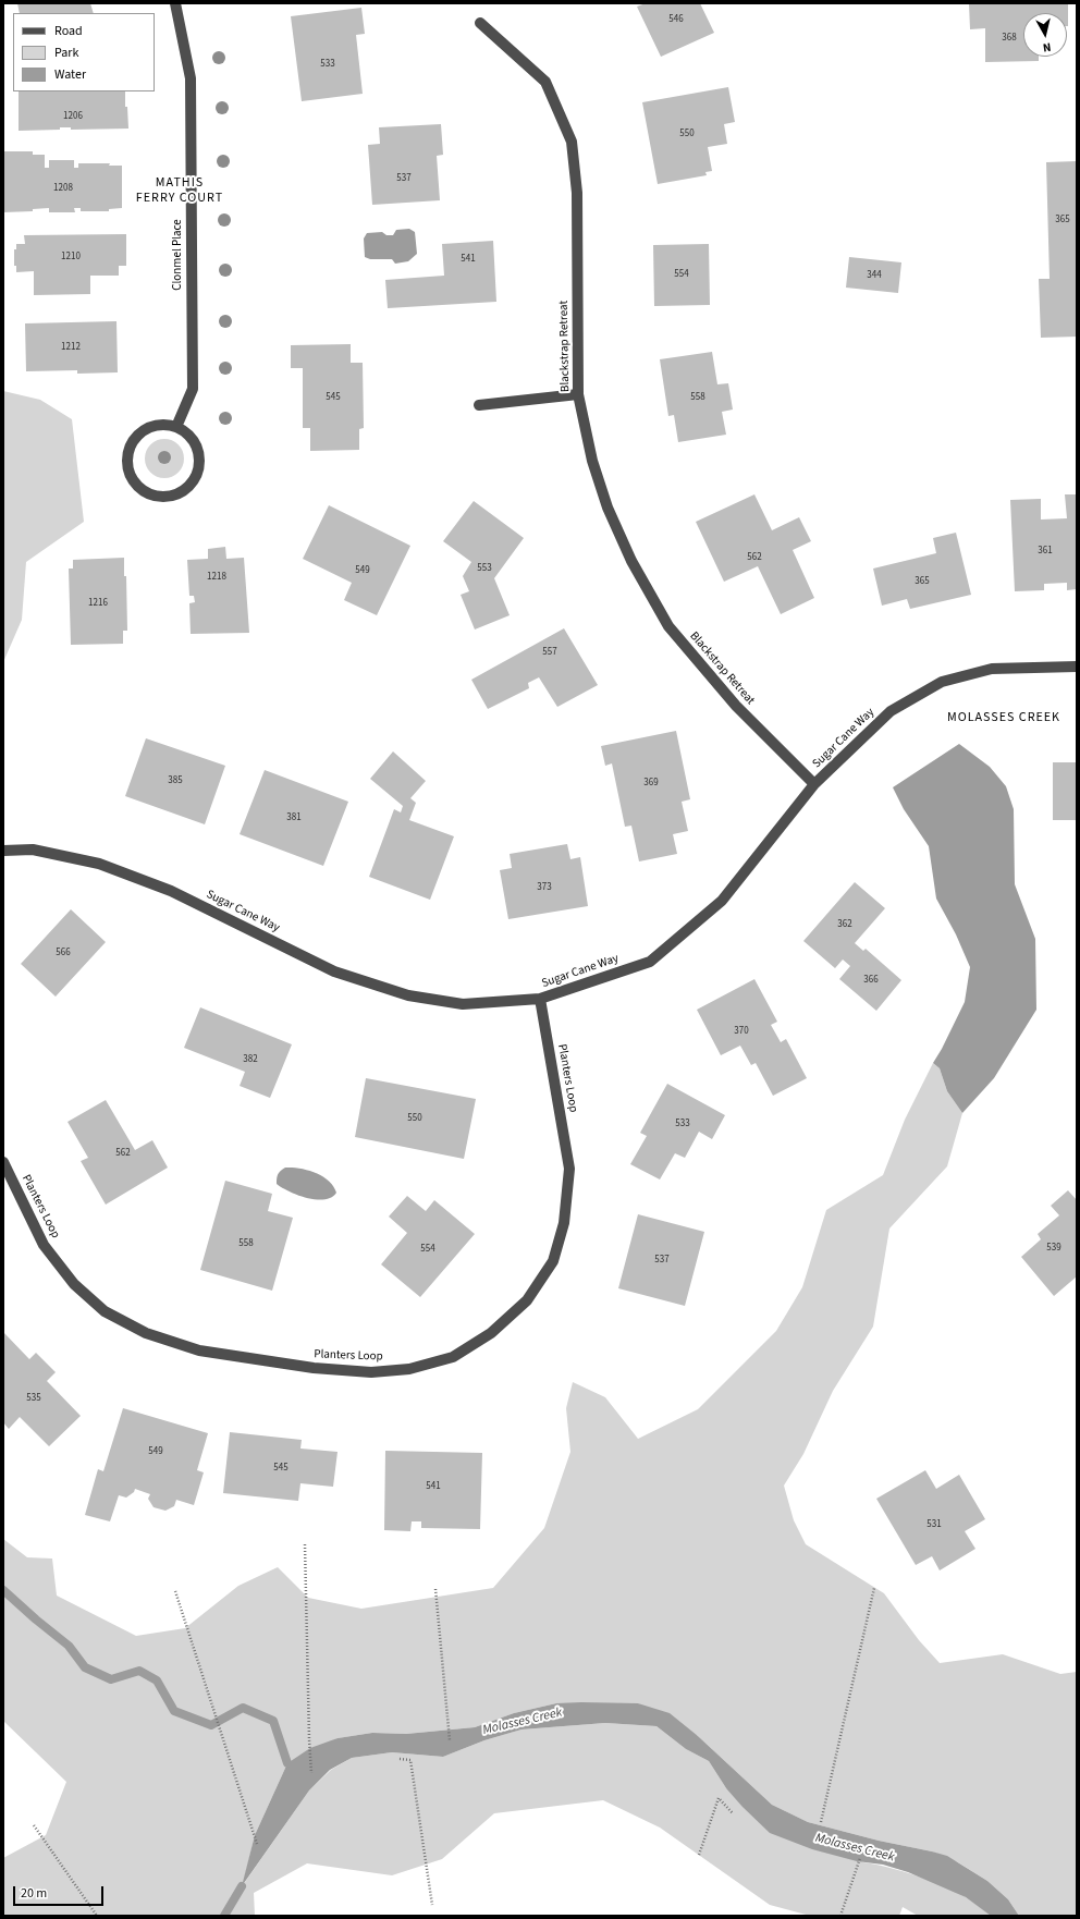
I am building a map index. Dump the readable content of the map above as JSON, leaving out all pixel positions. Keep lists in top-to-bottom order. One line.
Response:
{"streets":{"street":["Clonmel Place","Blackstrap Retreat","Sugar Cane Way","Planters Loop"]},"crossings":[["Blackstrap Retreat","Sugar Cane Way"],["Sugar Cane Way","Planters Loop"]],"districts":["MATHIS FERRY COURT","MOLASSES CREEK"],"water":["Molasses Creek"],"house_numbers":["546","368","533","1206","550","537","1208","365","1210","541","554","344","1212","545","558","361","562","553","549","1218","365","1216","557","385","369","381","373","362","566","366","370","382","550","533","562","558","539","554","537","535","549","545","541","531"],"legend":["Road","Park","Water"],"scale_bar":"20 m","north":"bottom"}
